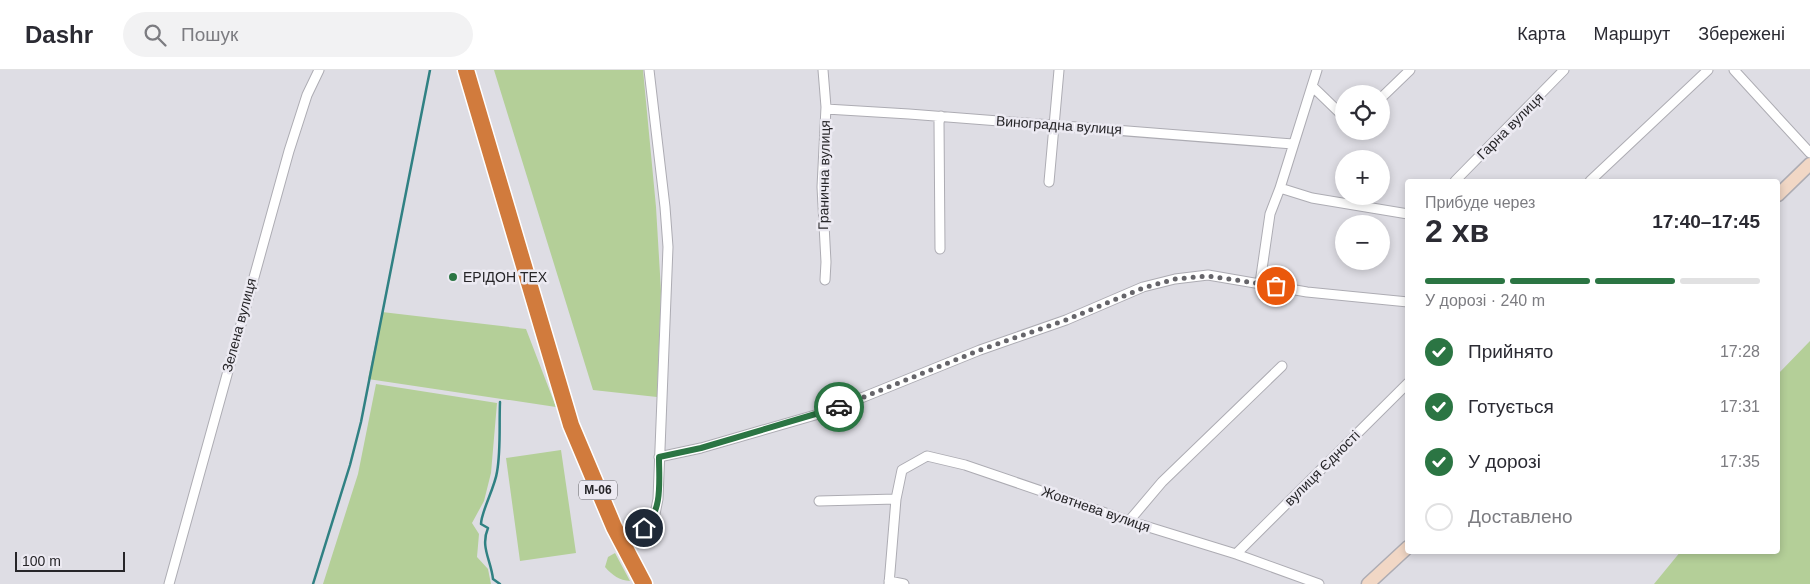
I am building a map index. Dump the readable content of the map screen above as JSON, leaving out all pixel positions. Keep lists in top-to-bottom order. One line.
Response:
{"streets":{"highway":["М-06"],"street":["Виноградна вулиця","Гарна вулиця","Гранична вулиця","Зелена вулиця","вулиця Єдності","Жовтнева вулиця"]},"crossings":[["Виноградна вулиця","Гранична вулиця"],["вулиця Єдності","Жовтнева вулиця"]],"places":["ЕРІДОН ТЕХ"],"scale_bar":"100 m","page":{"header":"Dashr","search":"Пошук","nav":["Карта","Маршрут","Збережені"],"map_buttons":["+","−"],"heading":["2 хв","Прибуде через","17:40–17:45"],"bar":"У дорозі · 240 m","list":[["Прийнято","17:28"],["Готується","17:31"],["У дорозі","17:35"],"Доставлено"],"scale":"100 m"}}
